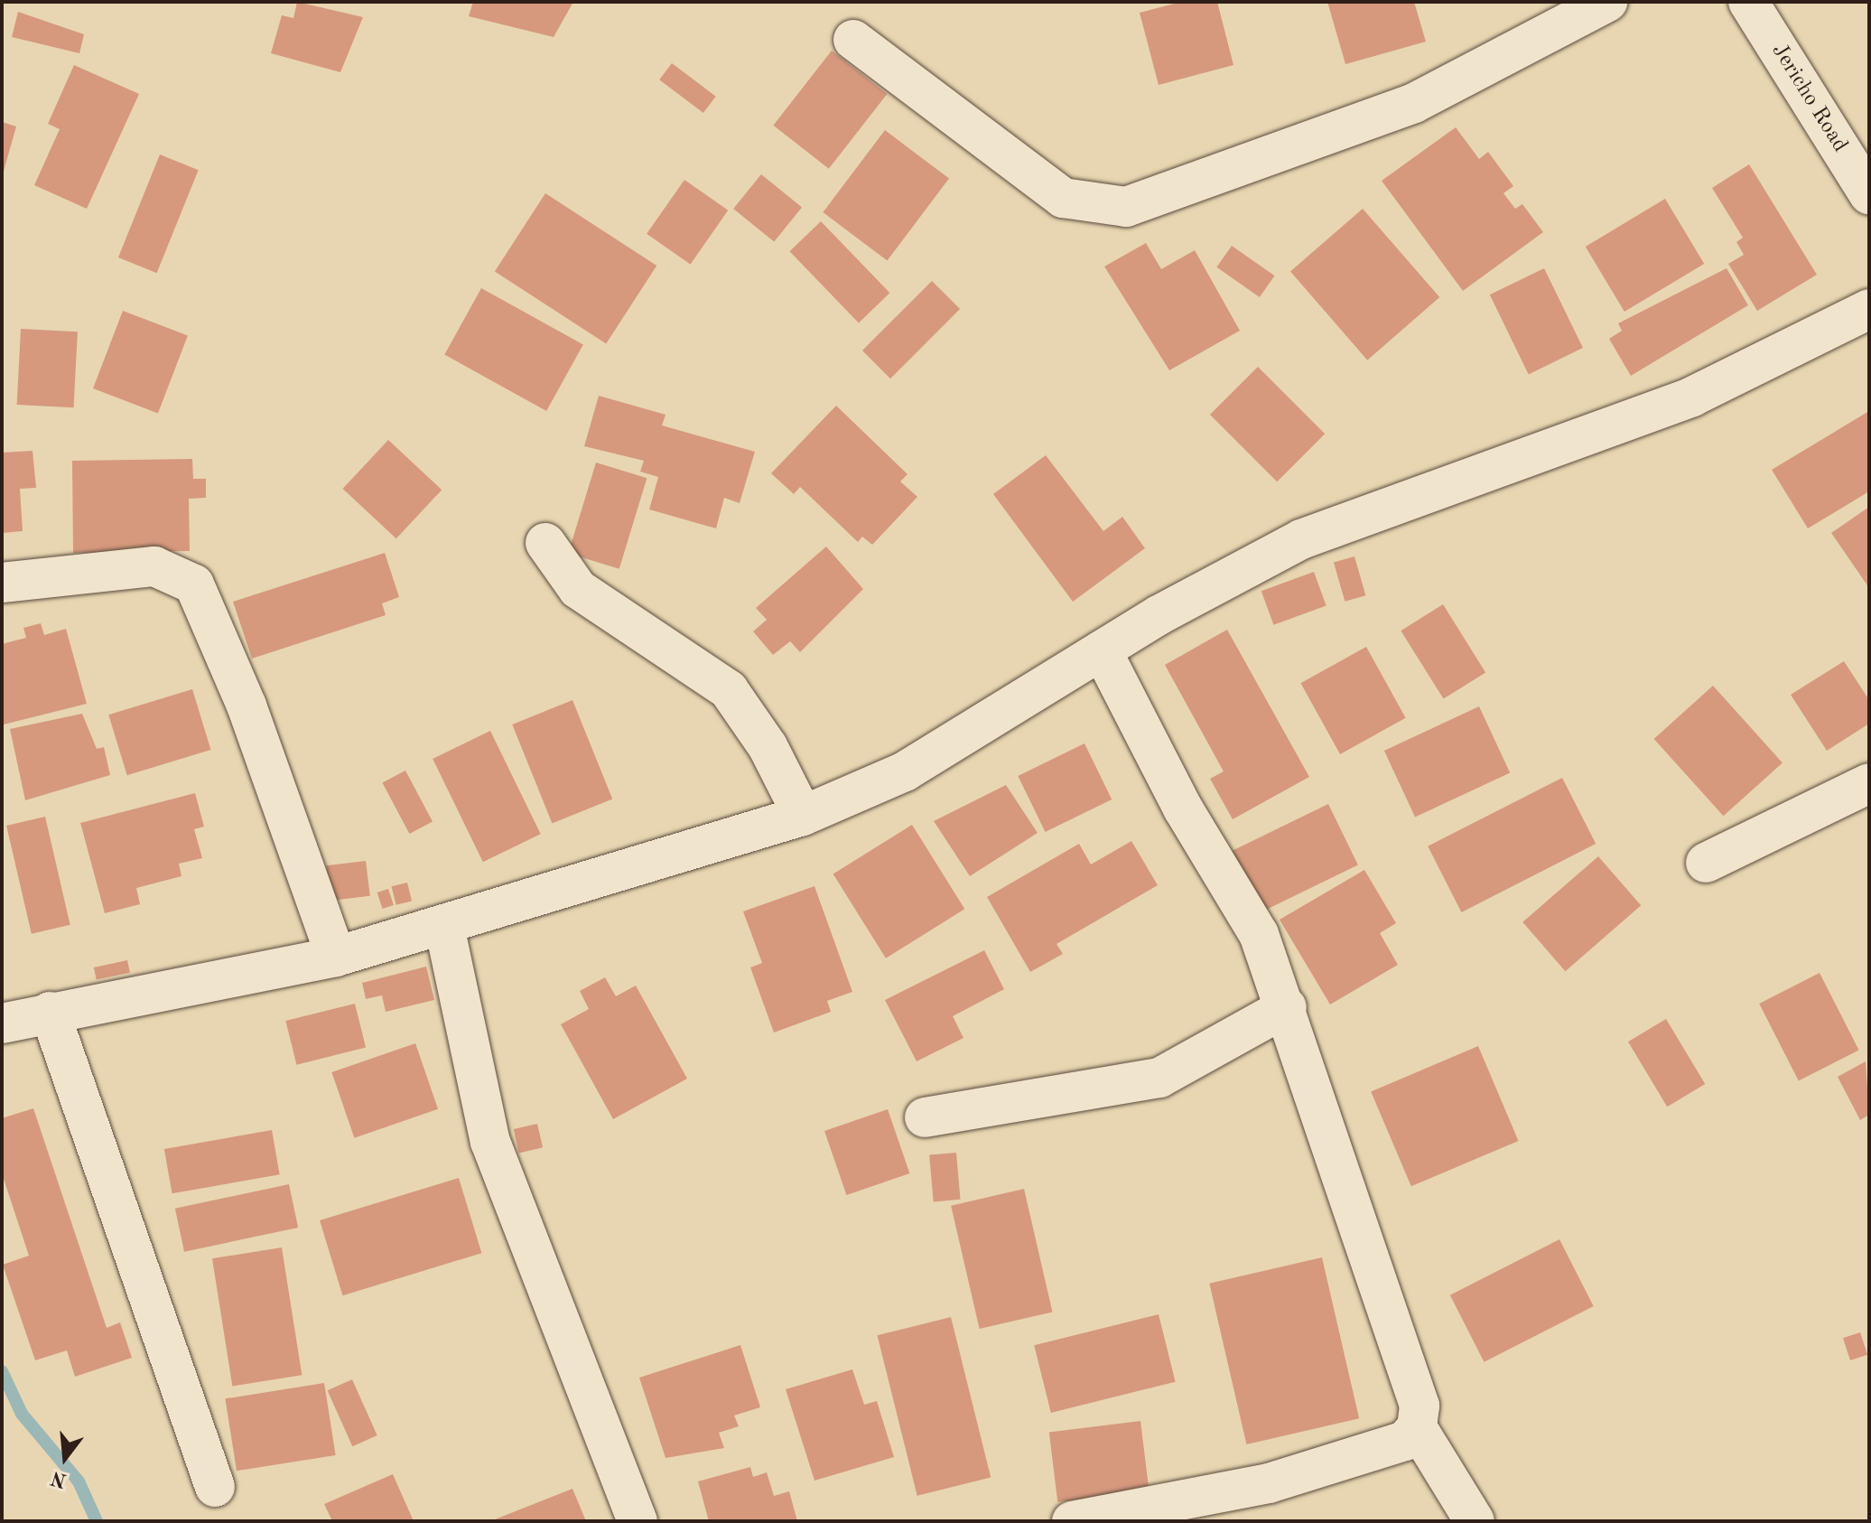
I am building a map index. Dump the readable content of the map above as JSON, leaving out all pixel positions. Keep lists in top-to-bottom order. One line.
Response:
{"streets":{"street":["Jericho Road"]},"north":"bottom"}
